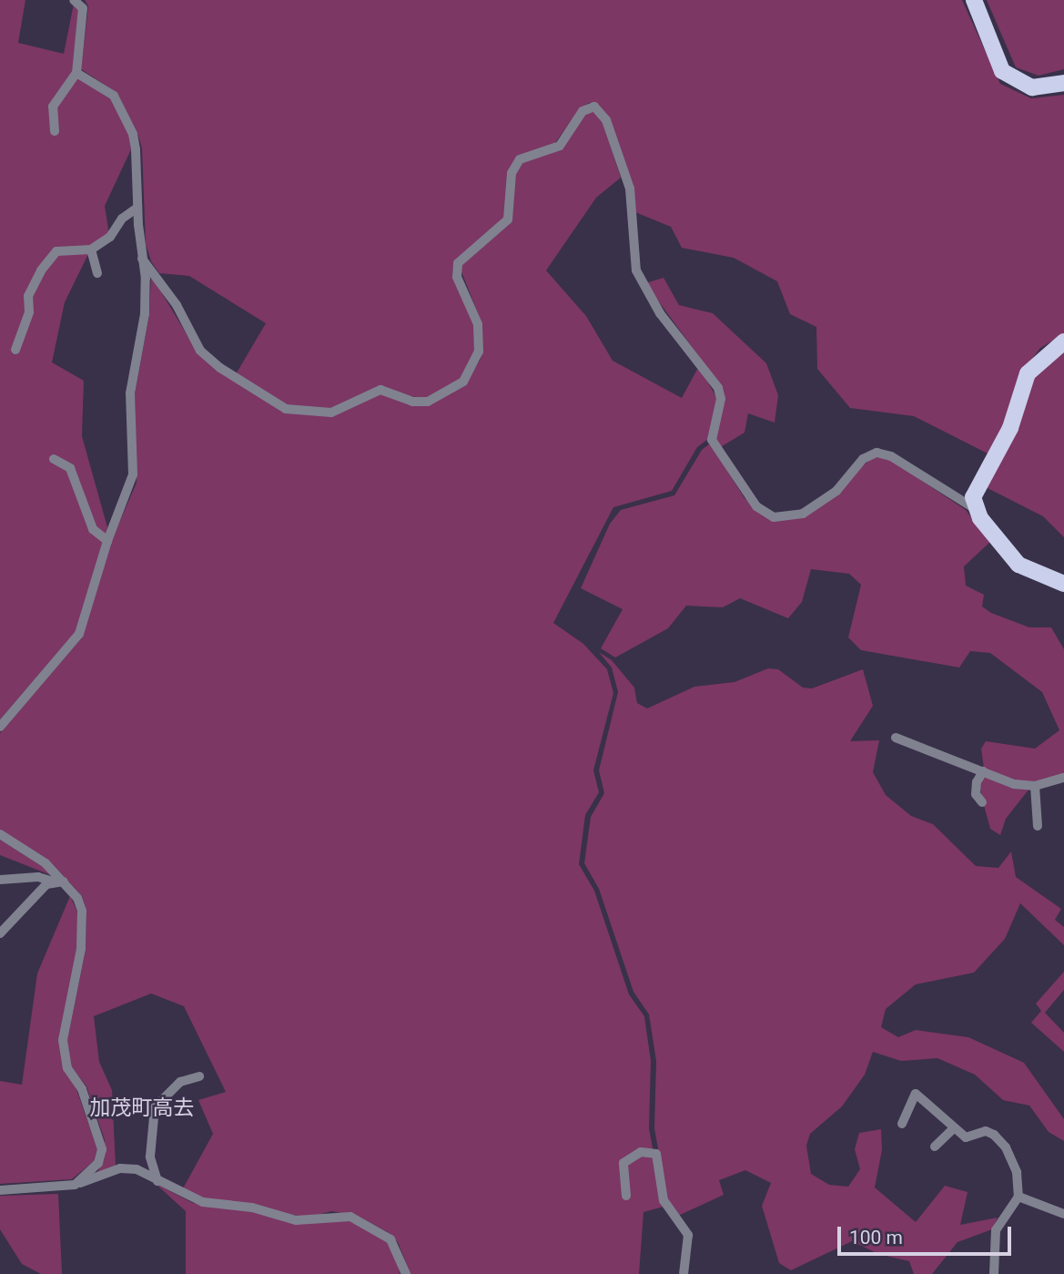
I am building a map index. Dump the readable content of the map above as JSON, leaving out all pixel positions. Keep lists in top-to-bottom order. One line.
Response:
{"districts":["加茂町高去"],"scale_bar":"100 m"}
